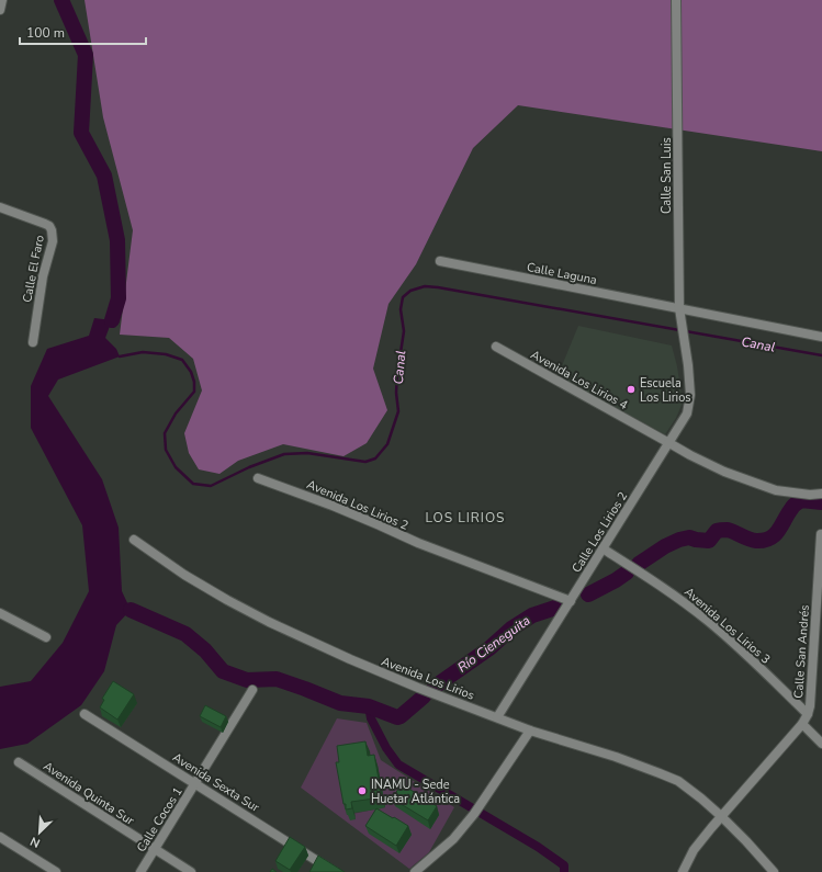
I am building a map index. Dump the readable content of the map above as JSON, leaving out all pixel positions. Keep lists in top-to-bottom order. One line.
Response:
{"streets":{"street":["Calle San Luis","Calle El Faro","Calle Laguna","Avenida Los Lirios 4","Avenida Los Lirios 2","Calle Los Lirios 2","Avenida Los Lirios 3","Calle San Andrés","Avenida Los Lirios","Avenida Sexta Sur","Avenida Quinta Sur","Calle Cocos 1"]},"crossings":[["Calle San Luis","Calle Laguna"],["Calle San Luis","Calle Los Lirios 2"],["Avenida Los Lirios 4","Calle Los Lirios 2"],["Avenida Los Lirios 2","Calle Los Lirios 2"],["Calle Los Lirios 2","Avenida Los Lirios 3"],["Calle Los Lirios 2","Avenida Los Lirios"],["Avenida Los Lirios 3","Calle San Andrés"],["Calle San Andrés","Avenida Los Lirios"],["Avenida Sexta Sur","Calle Cocos 1"],["Avenida Quinta Sur","Calle Cocos 1"]],"districts":["LOS LIRIOS"],"water":["Canal","Río Cieneguita"],"places":["Escuela Los Lirios","INAMU - Sede Huetar Atlántica"],"scale_bar":"100 m","north":"bottom left"}
